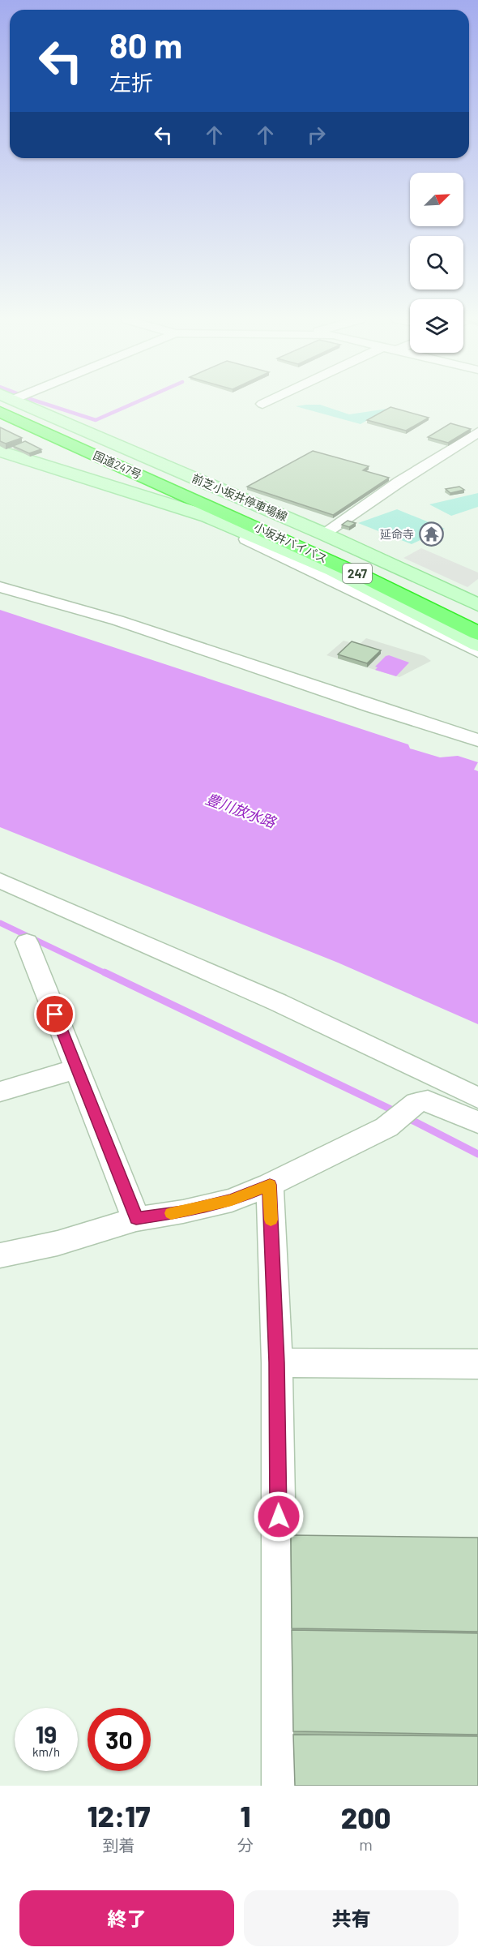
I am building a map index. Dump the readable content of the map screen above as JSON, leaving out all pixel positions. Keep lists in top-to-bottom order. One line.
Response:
{"streets":{"highway":["国道247号","小坂井バイパス","247"],"main road":["前芝小坂井停車場線"]},"crossings":[["国道247号","小坂井バイパス"]],"water":["豊川放水路"],"places":{"temple":["延命寺"]},"north":"top right","page":{"turn":["80 m","左折"],"speed":"19 km/h","limit":"30","eta":["12:17","到着","1","分","200","m"],"buttons":["終了","共有"]}}
